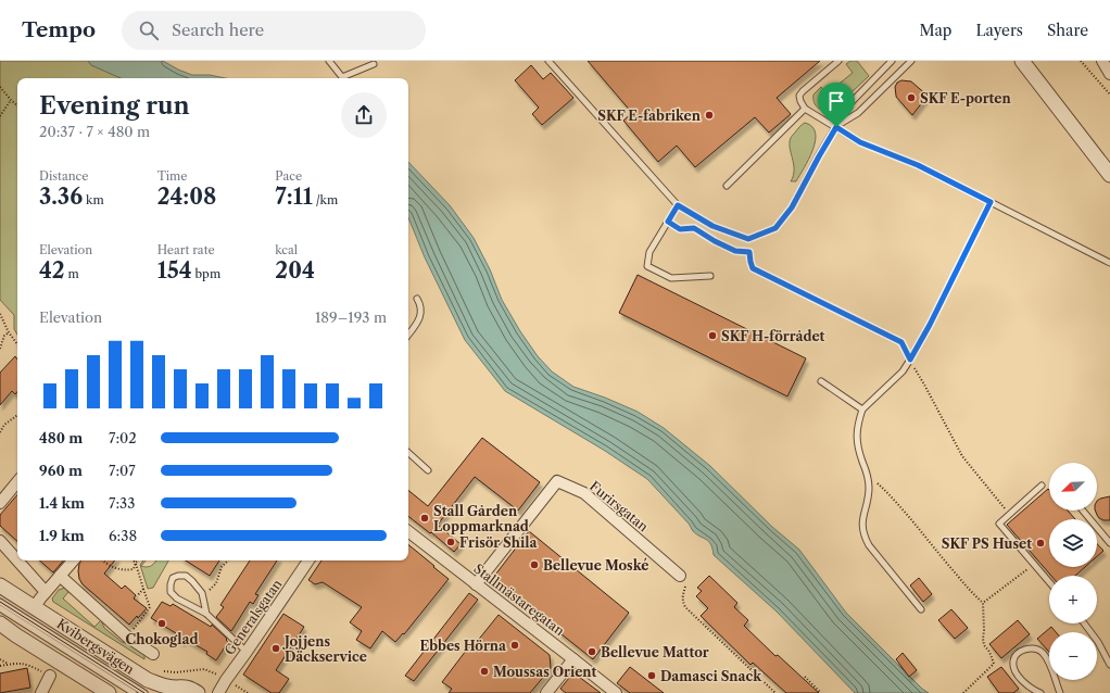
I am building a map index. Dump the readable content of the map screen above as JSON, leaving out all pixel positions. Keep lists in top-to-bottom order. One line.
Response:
{"streets":{"street":["Furirsgatan","Stallmästaregatan","Generalsgatan","Kvibergsvägen"]},"crossings":[["Furirsgatan","Stallmästaregatan"]],"places":["SKF E-porten","SKF E-fabriken","SKF H-förrådet","Stall Gården Loppmarknad","Frisör Shila","SKF PS Huset","Bellevue Moské","Chokoglad","Ebbes Hörna","Jojjens Däckservice","Bellevue Mattor","Moussas Orient","Damasci Snack"],"north":"bottom left","page":{"header":"Tempo","search":"Search here","nav":["Map","Layers","Share"],"heading":["Evening run","20:37 · 7 × 480 m"],"stats":[["Distance","3.36 km"],["Time","24:08"],["Pace","7:11 /km"],["Elevation","42 m"],["Heart rate","154 bpm"],["kcal","204"]],"chart":["Elevation","189–193 m"],"list":[{"name":"480 m","note":"7:02"},{"name":"960 m","note":"7:07"},{"name":"1.4 km","note":"7:33"},{"name":"1.9 km","note":"6:38"}],"map_buttons":["+","−"]}}
